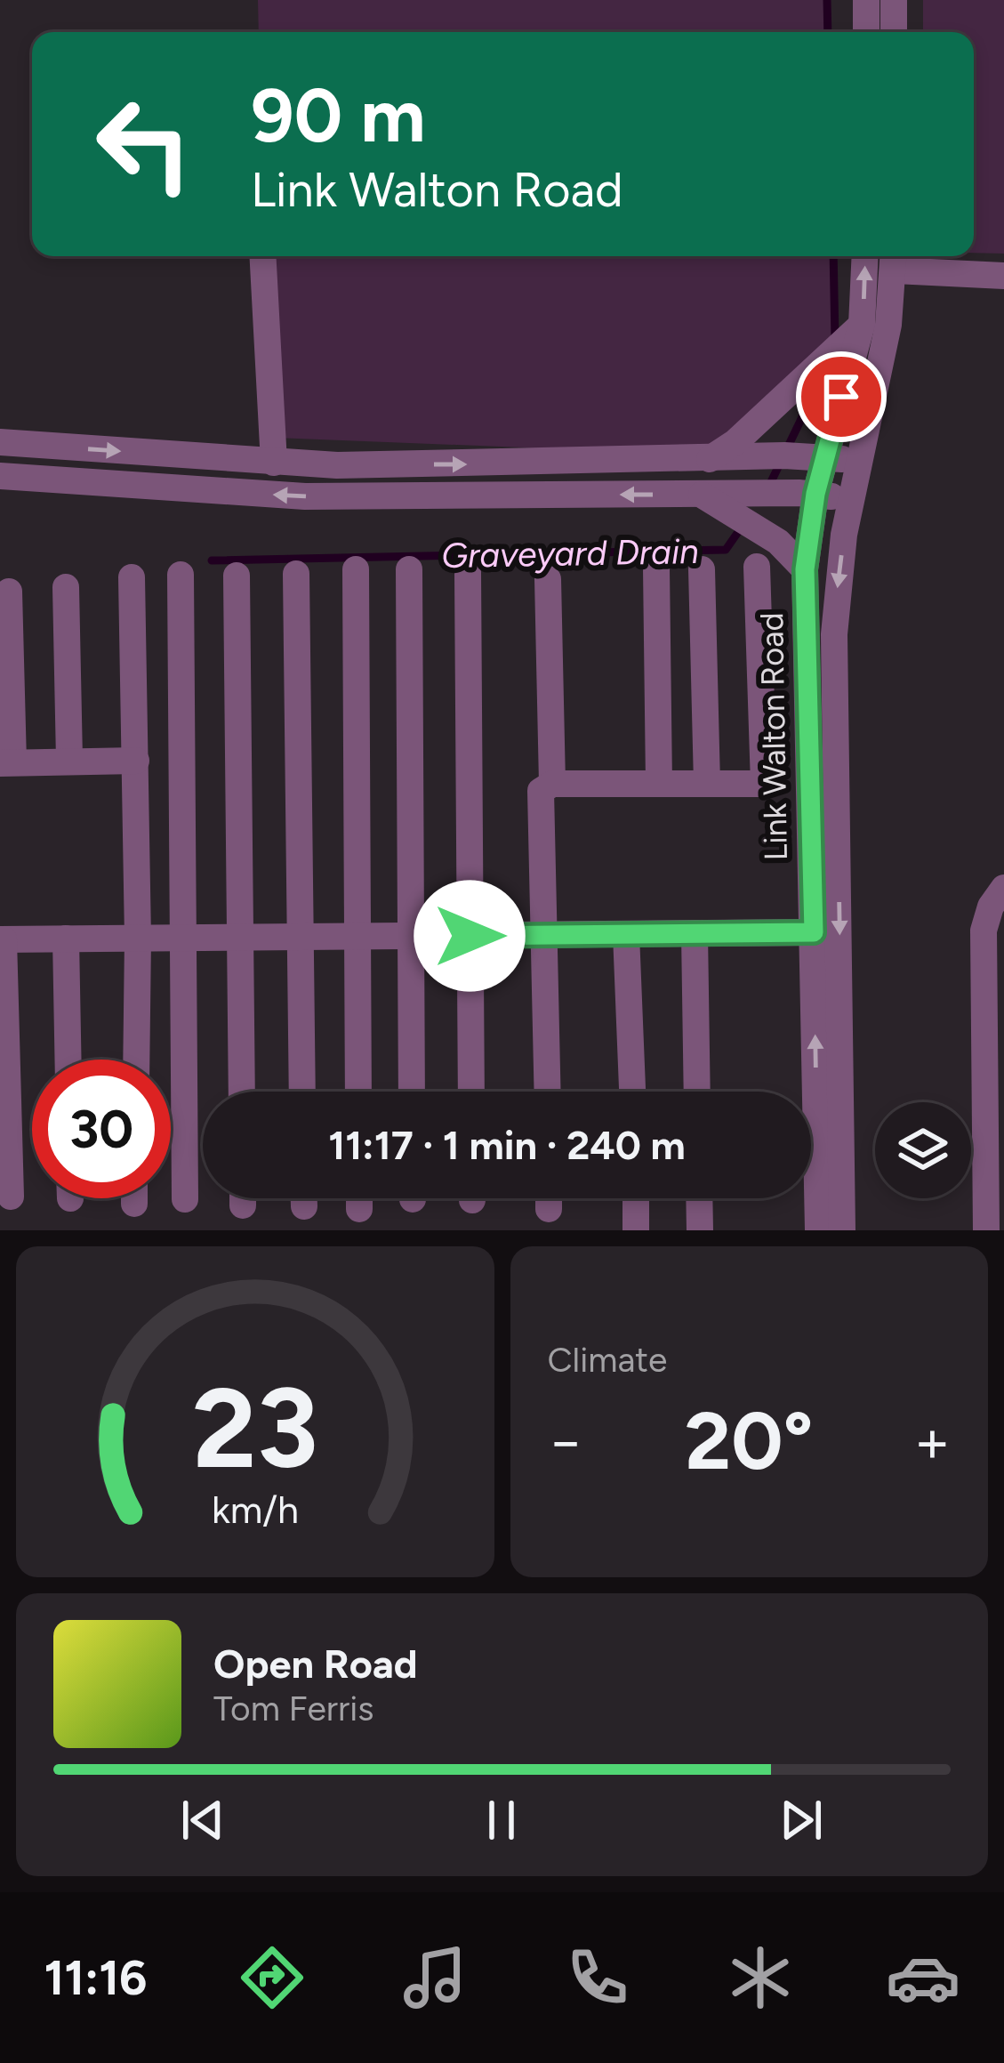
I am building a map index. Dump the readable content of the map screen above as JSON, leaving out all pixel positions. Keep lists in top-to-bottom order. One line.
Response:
{"streets":{"street":["Link Walton Road"]},"water":["Graveyard Drain"],"page":{"turn":["90 m","Link Walton Road"],"limit":"30","trip":"11:17 · 1 min · 240 m","tile":"Climate","heat":["−","20°","+"],"song":["Open Road","Tom Ferris"],"tabs":"11:16","gauge":["23","km/h"]}}
